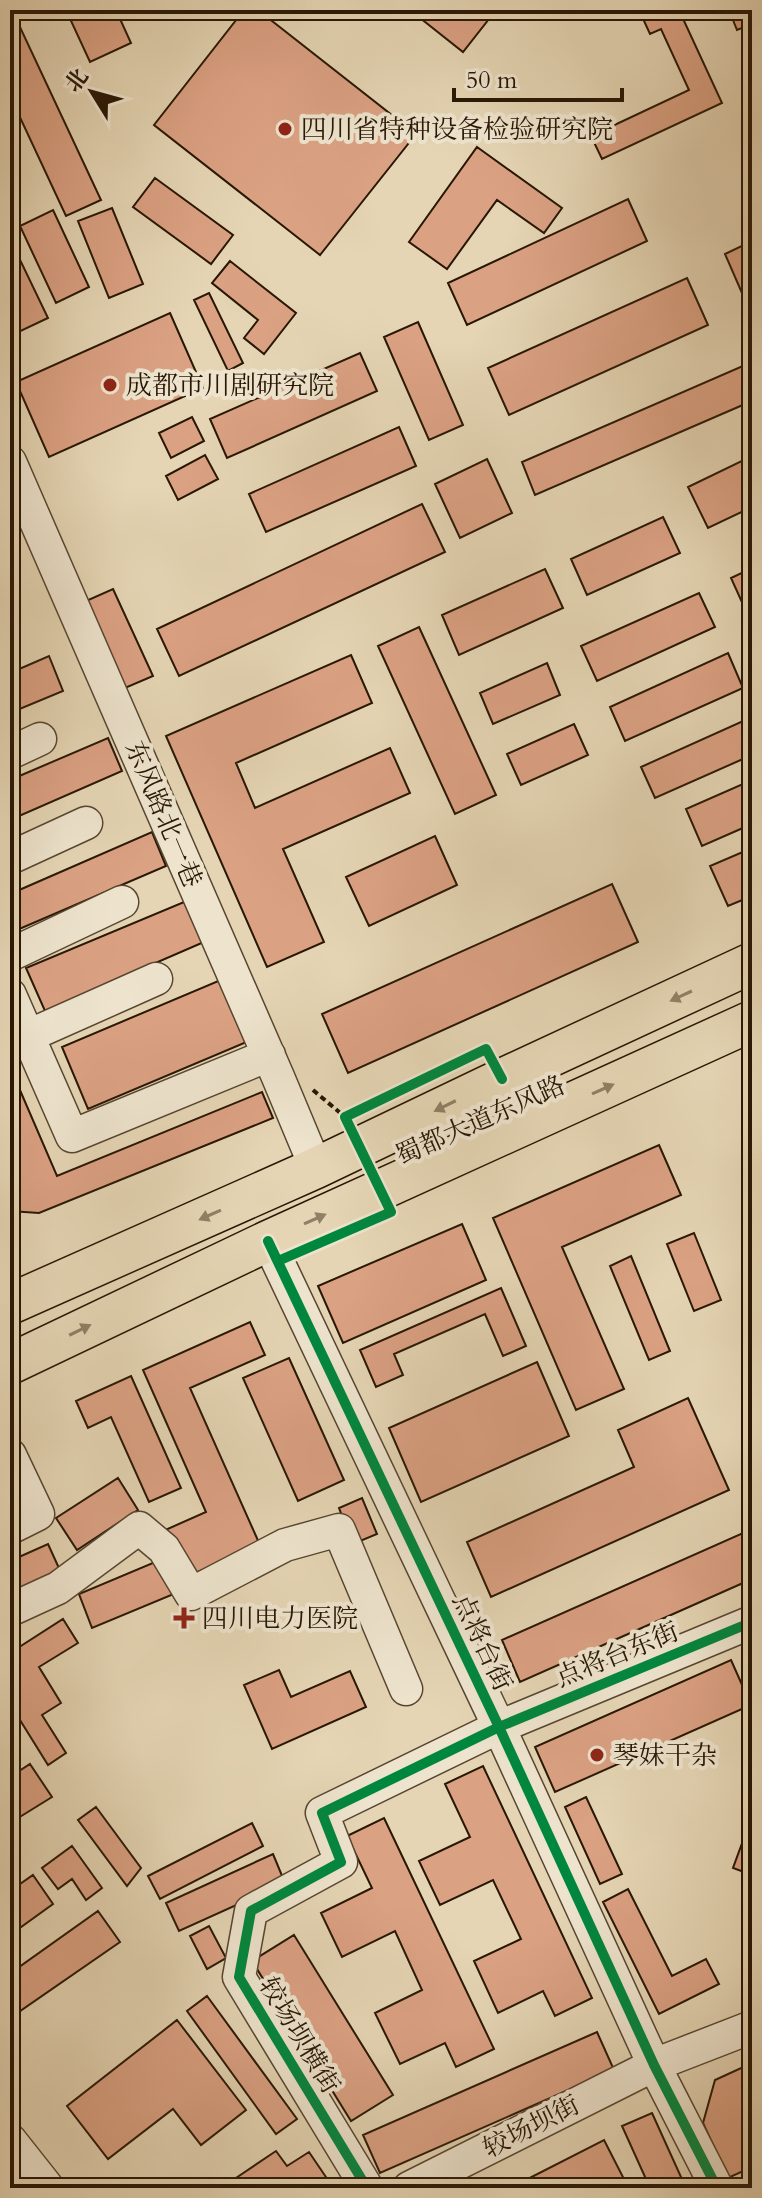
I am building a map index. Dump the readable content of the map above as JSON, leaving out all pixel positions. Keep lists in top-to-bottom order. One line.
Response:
{"streets":{"main road":["蜀都大道东风路"],"street":["东风路北一巷","点将台街","点将台东街","较场坝横街","较场坝街"]},"crossings":[["东风路北一巷","蜀都大道东风路"],["蜀都大道东风路","点将台街"],["点将台街","点将台东街"],["点将台街","较场坝横街"],["点将台街","较场坝街"],["点将台东街","较场坝横街"]],"places":{"other":["四川省特种设备检验研究院","成都市川剧研究院","琴妹干杂"],"health":["四川电力医院"]},"scale_bar":"50 m","north":"top left"}
